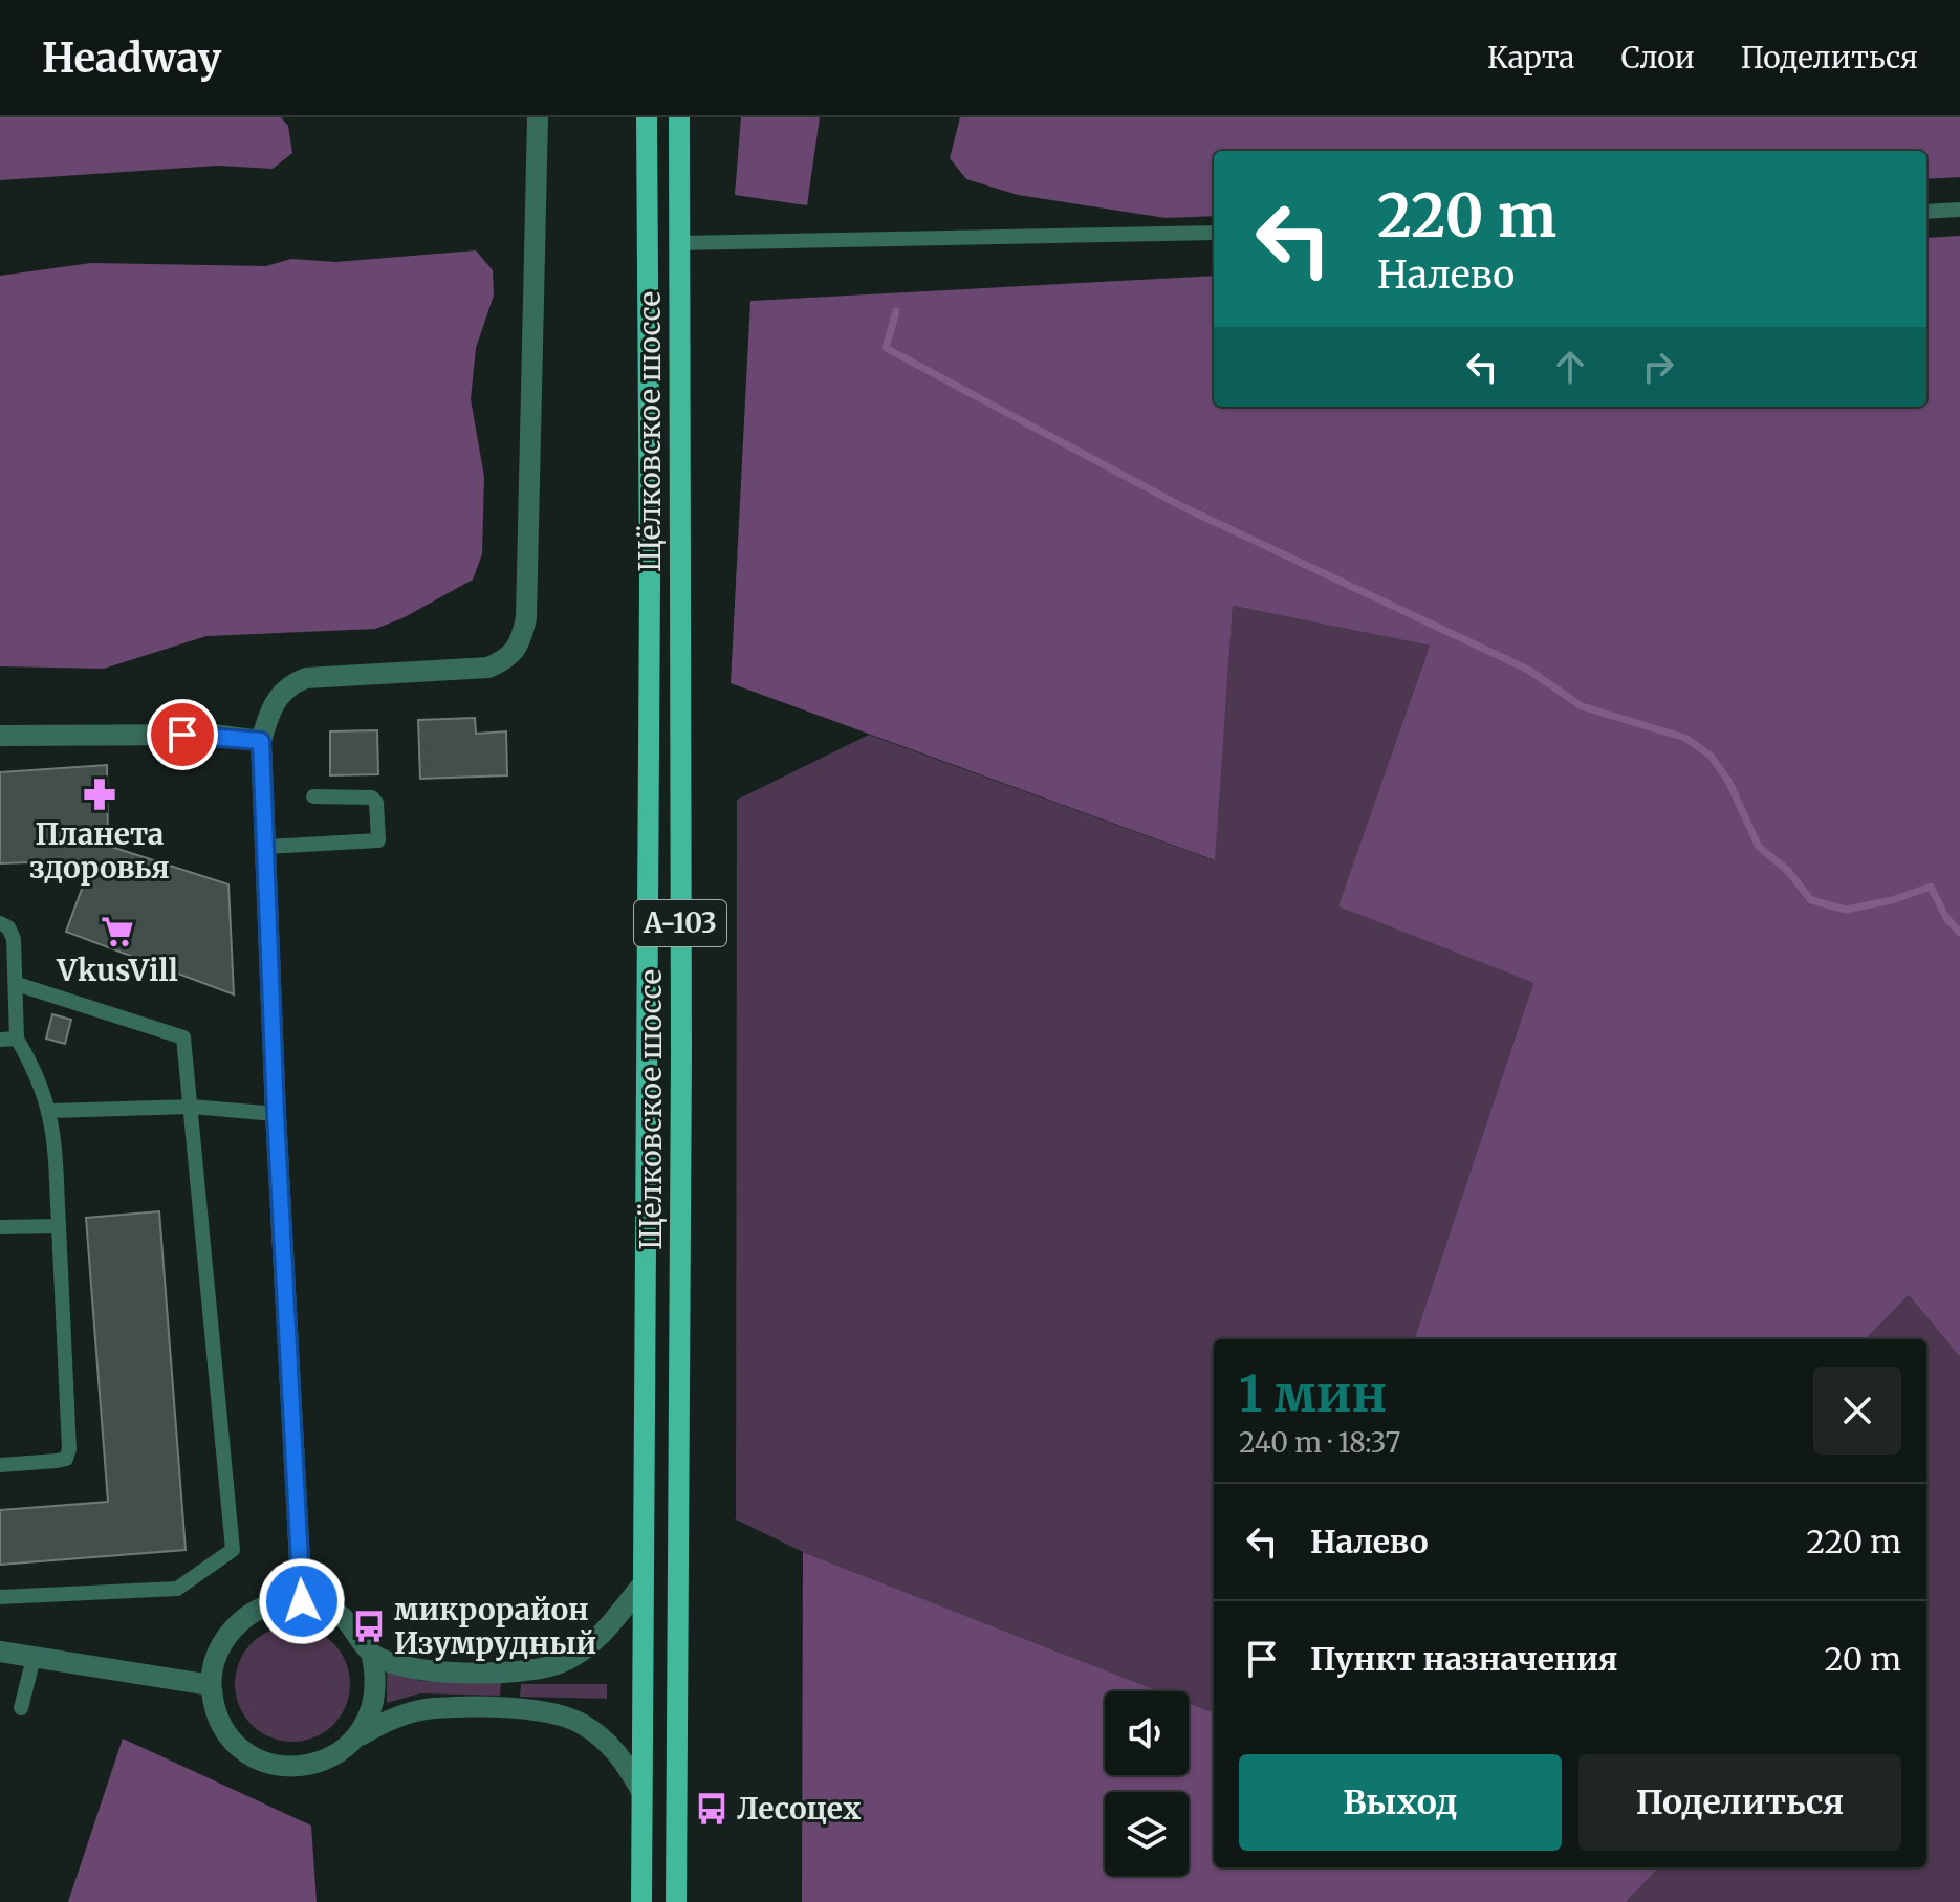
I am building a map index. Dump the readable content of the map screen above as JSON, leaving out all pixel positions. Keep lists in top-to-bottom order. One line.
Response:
{"streets":{"main road":["Щёлковское шоссе","А-103"]},"places":{"pharmacy":["Планета здоровья"],"supermarket":["VkusVill"],"bus stop":["микрорайон Изумрудный","Лесоцех"]},"page":{"header":"Headway","nav":["Карта","Слои","Поделиться"],"turn":["220 m","Налево"],"heading":["1 мин","240 m · 18:37"],"list":[{"name":"Налево","value":"220 m"},{"name":"Пункт назначения","value":"20 m"}],"buttons":["Выход","Поделиться"]}}
